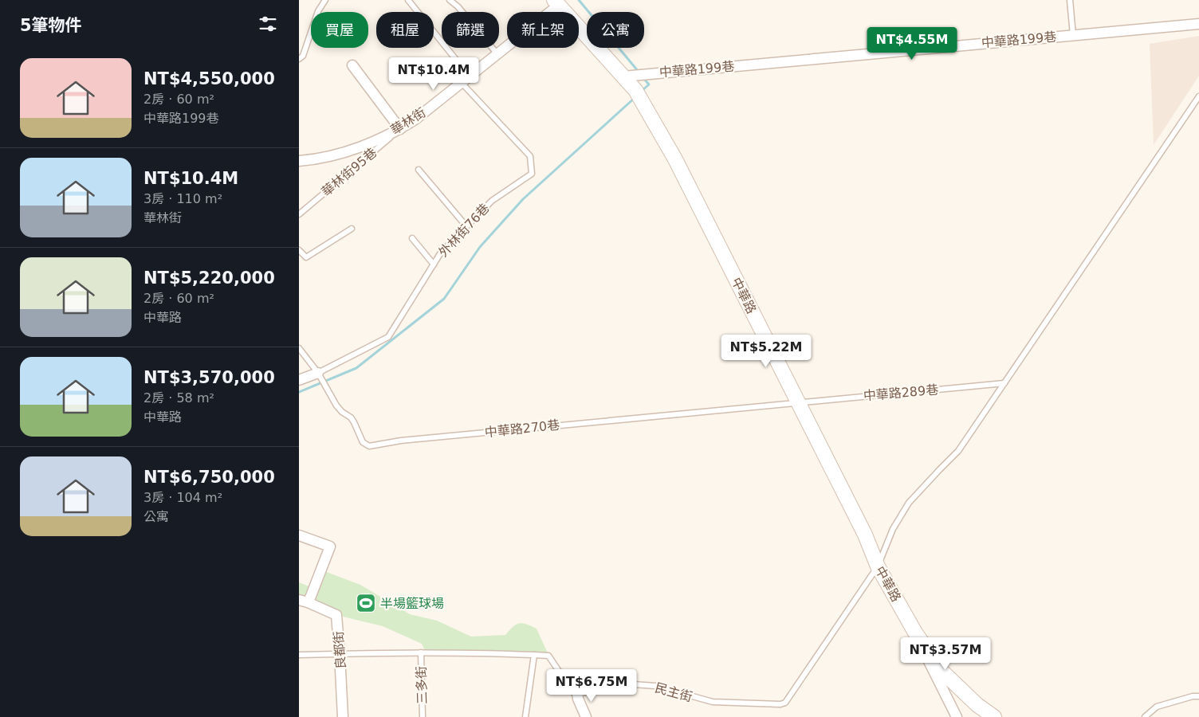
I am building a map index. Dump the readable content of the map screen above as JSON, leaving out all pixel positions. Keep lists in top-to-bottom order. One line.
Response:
{"streets":{"main road":["中華路"],"street":["中華路199巷","華林街","外林街76巷","良都街"],"lane":["華林街95巷","中華路289巷","中華路270巷","三多街","民主街"]},"crossings":[["中華路199巷","中華路"],["華林街","華林街95巷"],["華林街","外林街76巷"],["華林街","中華路"],["外林街76巷","中華路270巷"],["中華路","中華路289巷"],["中華路","中華路270巷"],["中華路","民主街"],["中華路289巷","中華路270巷"]],"places":{"sports":["半場籃球場"]},"page":{"heading":"5筆物件","chip":["買屋","租屋","篩選","新上架","公寓"],"price":["NT$4.55M","NT$10.4M","NT$5.22M","NT$3.57M","NT$6.75M"],"list":[{"name":"NT$4,550,000","note":"2房 · 60 m² · 中華路199巷"},{"name":"NT$10.4M","note":"3房 · 110 m² · 華林街"},{"name":"NT$5,220,000","note":"2房 · 60 m² · 中華路"},{"name":"NT$3,570,000","note":"2房 · 58 m² · 中華路"},{"name":"NT$6,750,000","note":"3房 · 104 m² · 公寓"}]}}
